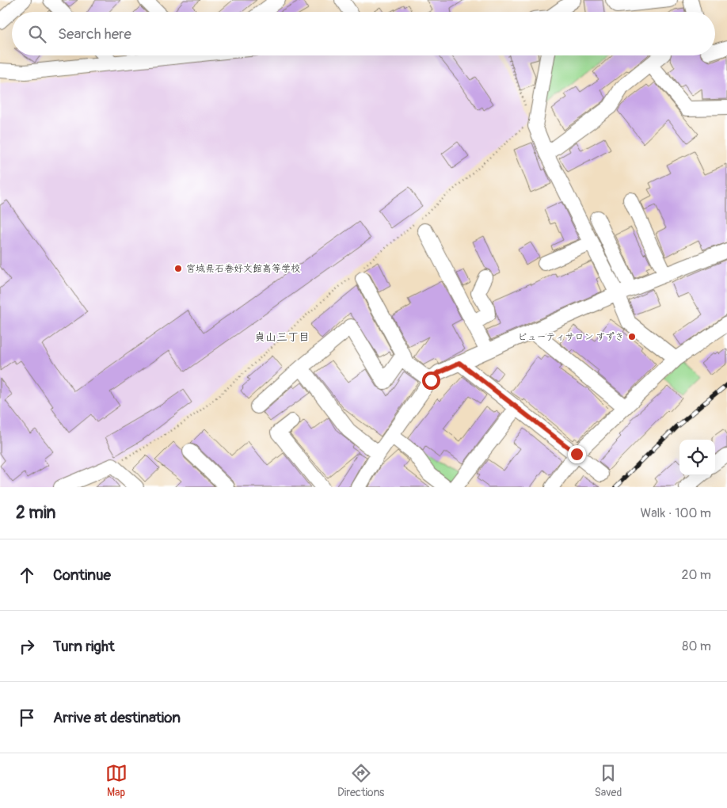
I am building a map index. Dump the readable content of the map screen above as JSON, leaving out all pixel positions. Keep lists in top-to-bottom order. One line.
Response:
{"districts":["貞山三丁目"],"places":["宮城県石巻好文館高等学校","ビューティサロン すずき"],"page":{"search":"Search here","heading":["2 min","Walk · 100 m"],"list":[["Continue","20 m"],["Turn right","80 m"],"Arrive at destination"],"nav":["Map","Directions","Saved"]}}
